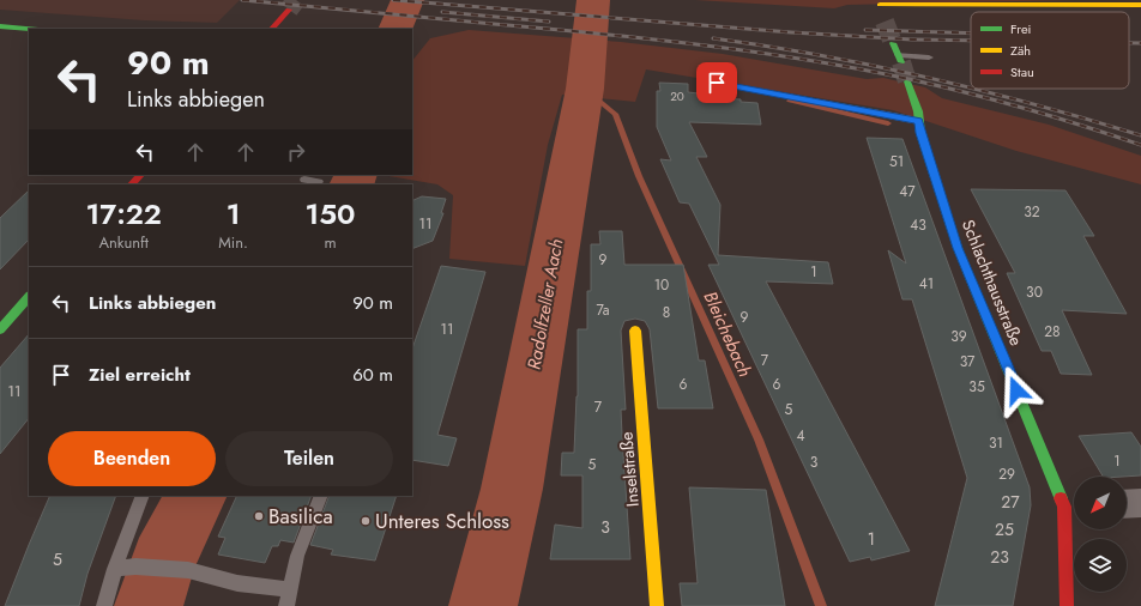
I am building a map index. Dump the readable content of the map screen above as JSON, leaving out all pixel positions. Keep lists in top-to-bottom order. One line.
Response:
{"streets":{"street":["Schlachthausstraße","Inselstraße"]},"water":["Radolfzeller Aach","Bleichebach"],"places":["Basilica","Unteres Schloss"],"house_numbers":["20","51","47","32","11","43","9","1","41","10","30","7a","8","9","11","28","39","7","37","6","6","35","11","7","5","4","31","1","3","5","29","27","3","25","1","23","5"],"legend":["Frei","Zäh","Stau"],"north":"bottom left","page":{"turn":["90 m","Links abbiegen"],"eta":["17:22","Ankunft","1","Min.","150","m"],"list":[{"name":"Links abbiegen","value":"90 m"},{"name":"Ziel erreicht","value":"60 m"}],"buttons":["Beenden","Teilen"]}}
